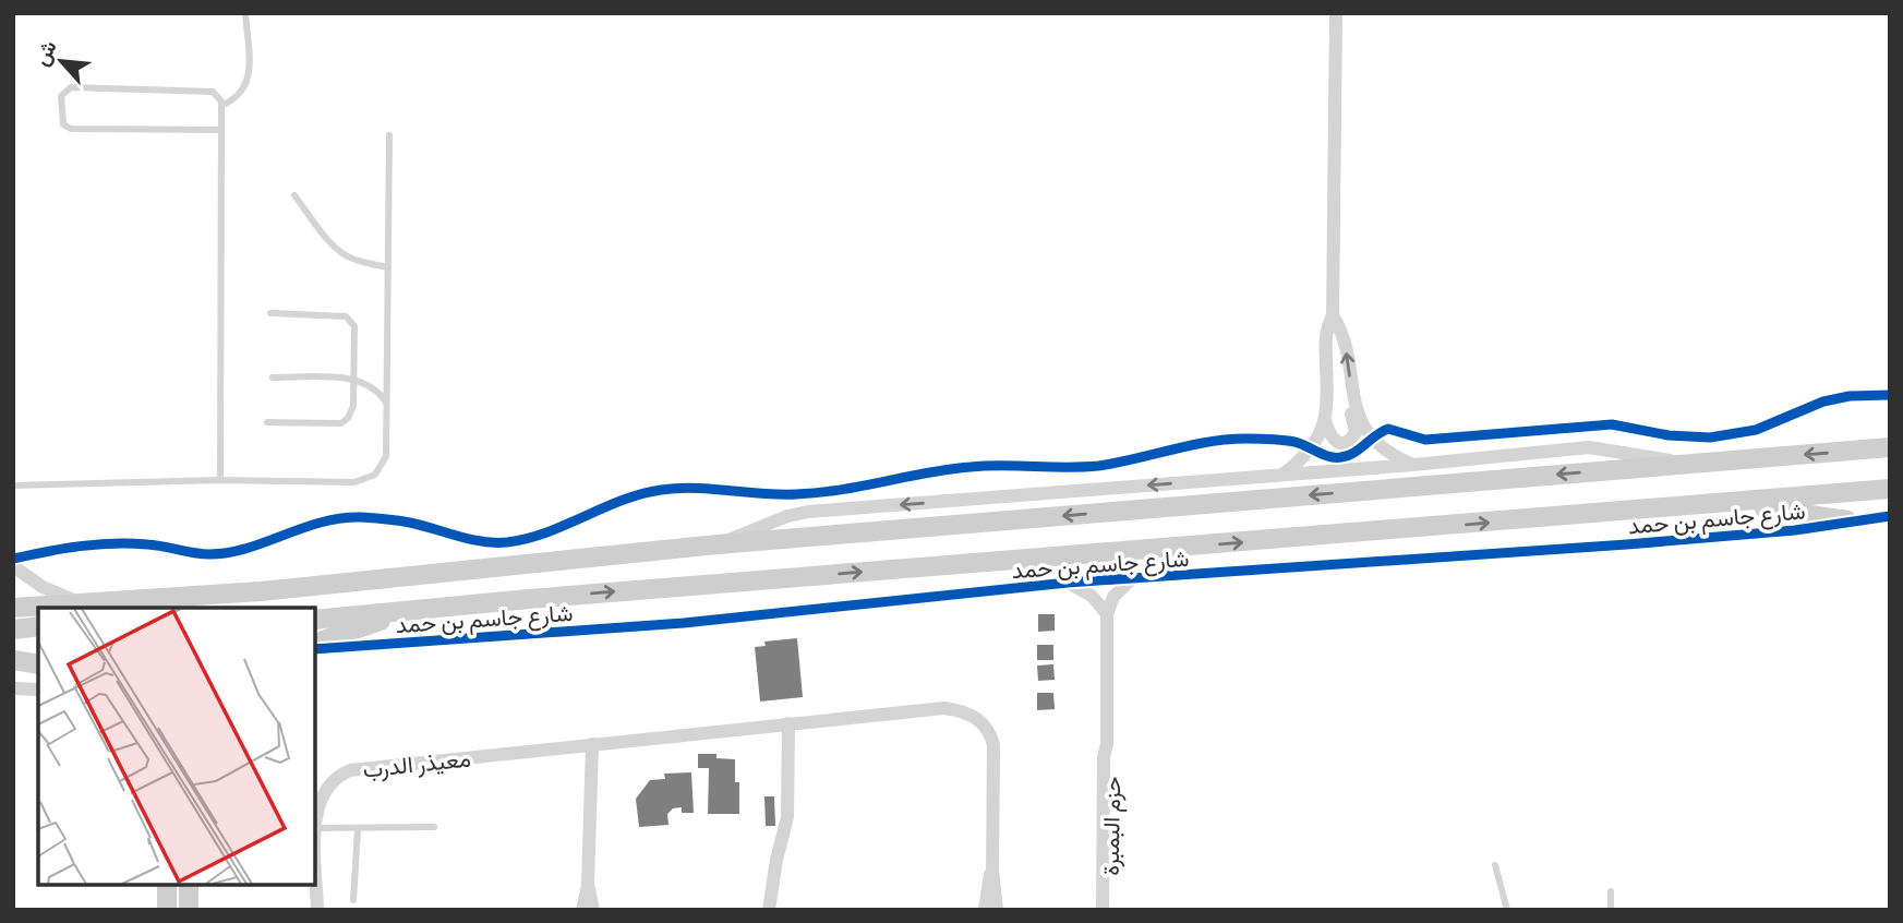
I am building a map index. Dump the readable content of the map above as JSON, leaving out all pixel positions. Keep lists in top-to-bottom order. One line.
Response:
{"streets":{"main road":["شارع جاسم بن حمد"],"street":["معيذر الدرب","حزم البمبرة"]},"north":"top left"}
